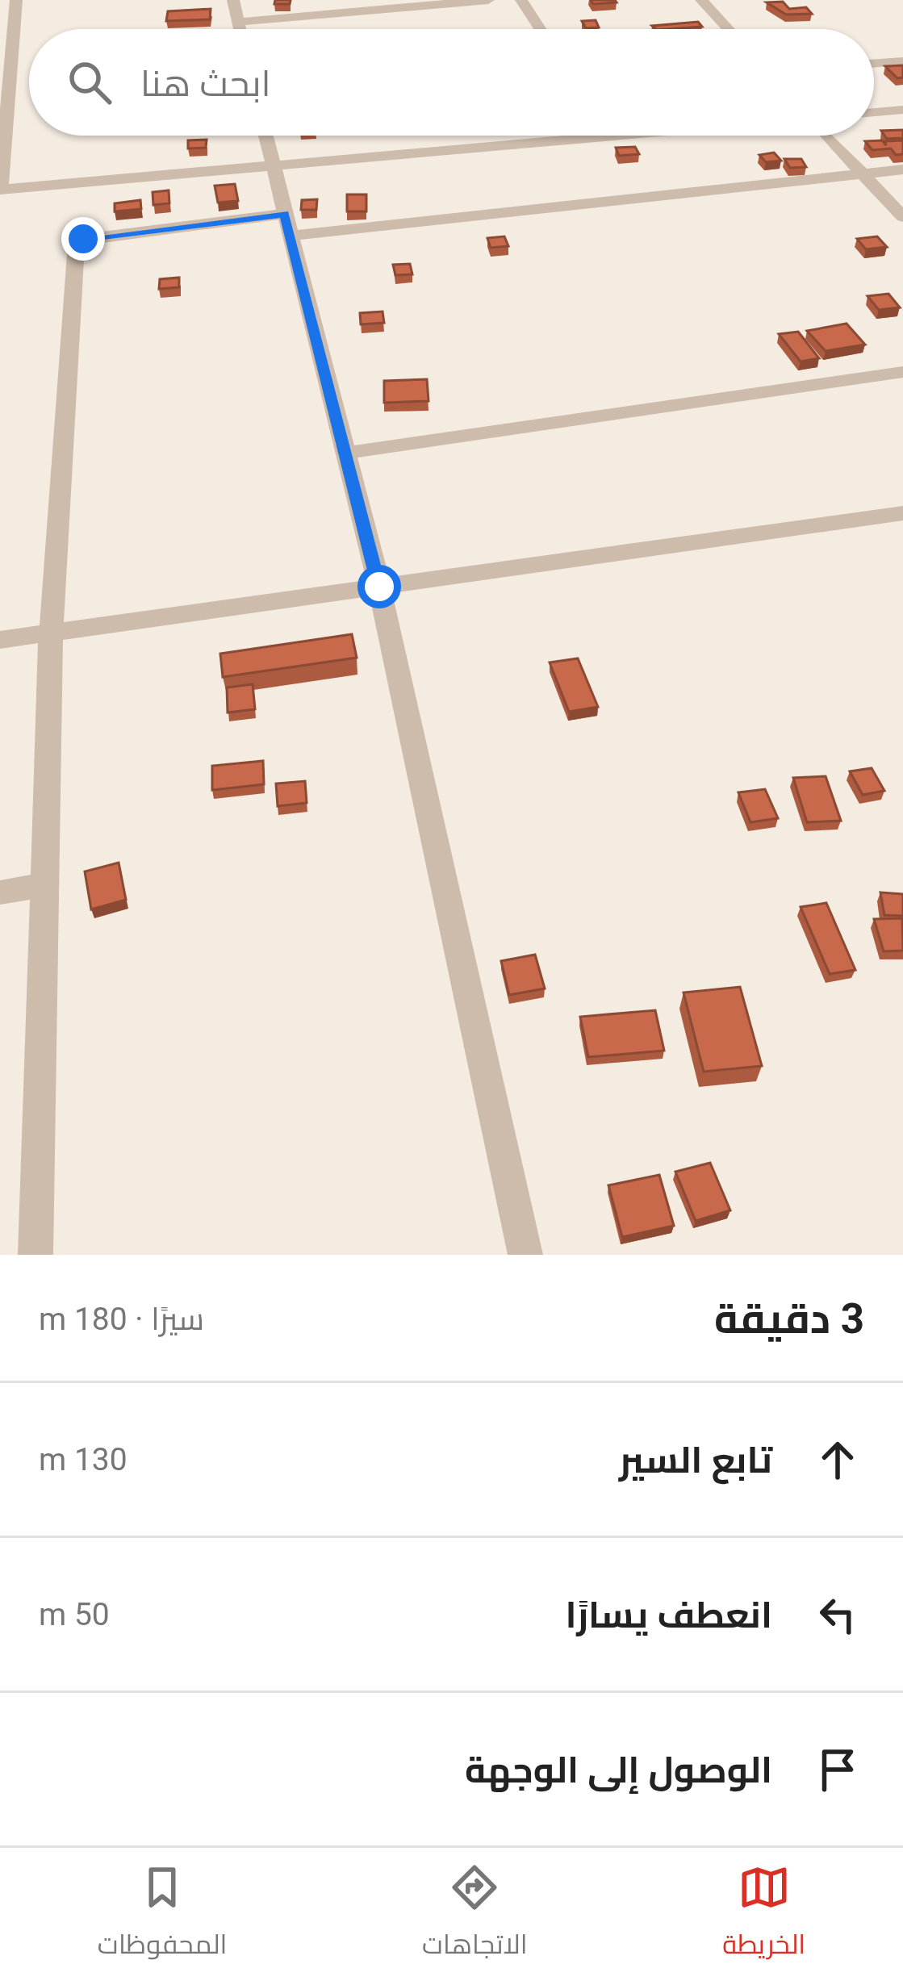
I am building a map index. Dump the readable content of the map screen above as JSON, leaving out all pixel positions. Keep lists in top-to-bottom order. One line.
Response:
{"page":{"search":"ابحث هنا","heading":["3 دقيقة","سيرًا · 180 m"],"list":[["تابع السير","130 m"],["انعطف يسارًا","50 m"],"الوصول إلى الوجهة"],"nav":["الخريطة","الاتجاهات","المحفوظات"]}}
